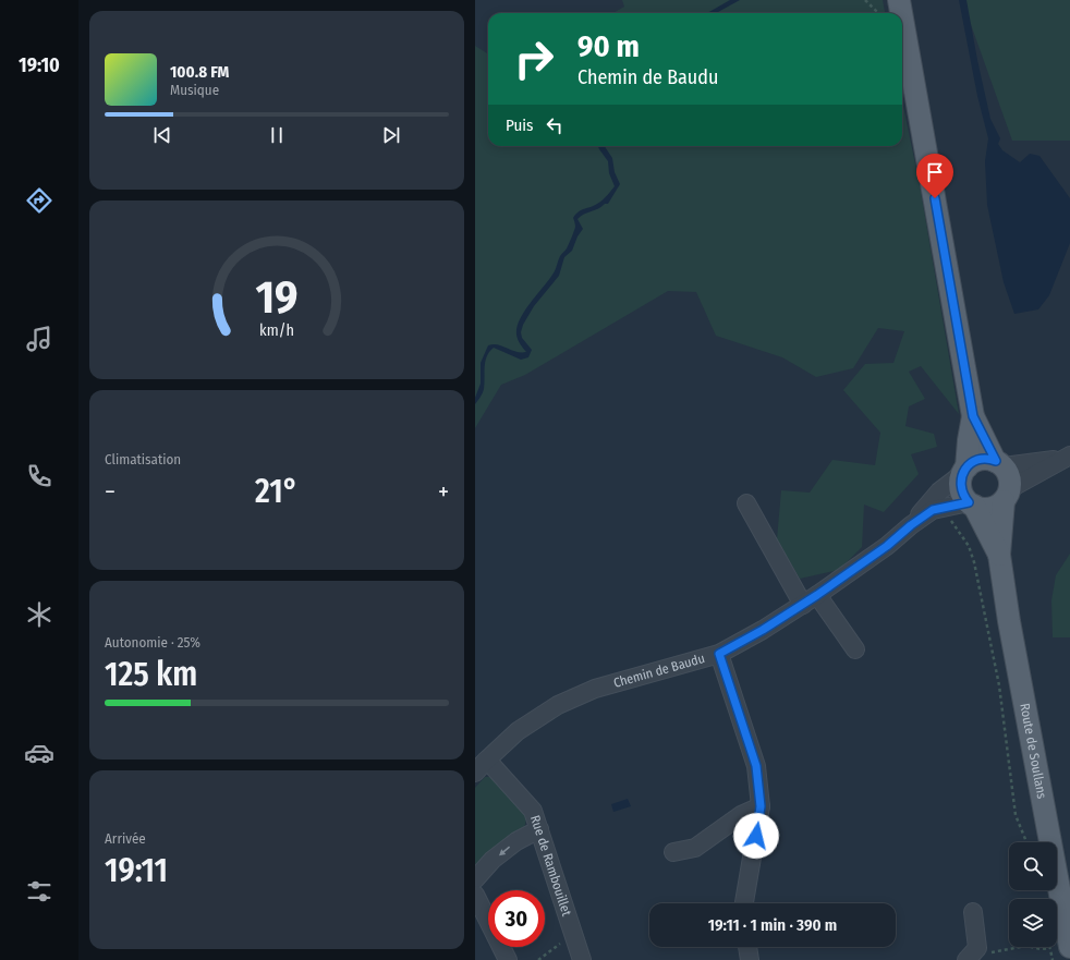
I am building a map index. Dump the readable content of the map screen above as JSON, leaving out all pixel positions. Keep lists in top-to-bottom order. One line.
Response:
{"streets":{"main road":["Route de Soullans"],"street":["Chemin de Baudu","Rue de Rambouillet"]},"crossings":[["Chemin de Baudu","Route de Soullans"],["Chemin de Baudu","Rue de Rambouillet"]],"page":{"tabs":"19:10","turn":["90 m","Chemin de Baudu"],"song":["100.8 FM","Musique"],"then":"Puis","tile":["Climatisation",["Autonomie · 25%","125 km"],["Arrivée","19:11"]],"heat":["−","21°","+"],"limit":"30","trip":"19:11 · 1 min · 390 m","gauge":["19","km/h"]}}
